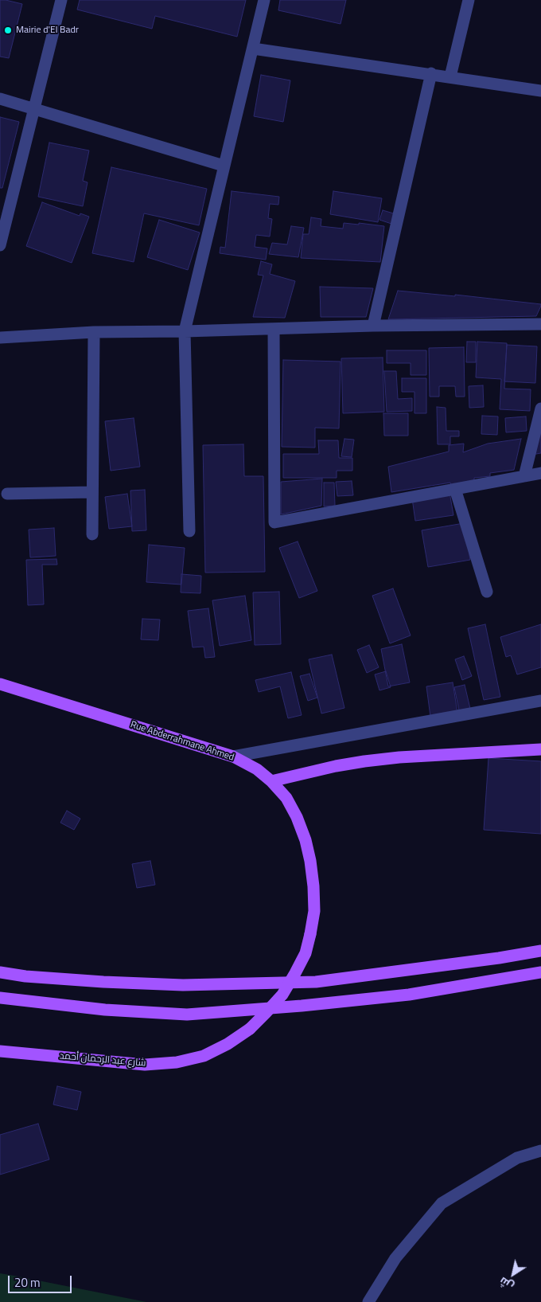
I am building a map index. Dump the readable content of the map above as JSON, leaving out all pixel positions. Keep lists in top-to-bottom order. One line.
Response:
{"streets":{"main road":["Rue Abderrahmane Ahmed","شارع عبد الرحمان أحمد"]},"crossings":[["Rue Abderrahmane Ahmed","شارع عبد الرحمان أحمد"]],"places":["Mairie d'El Badr"],"scale_bar":"20 m","north":"bottom left"}
